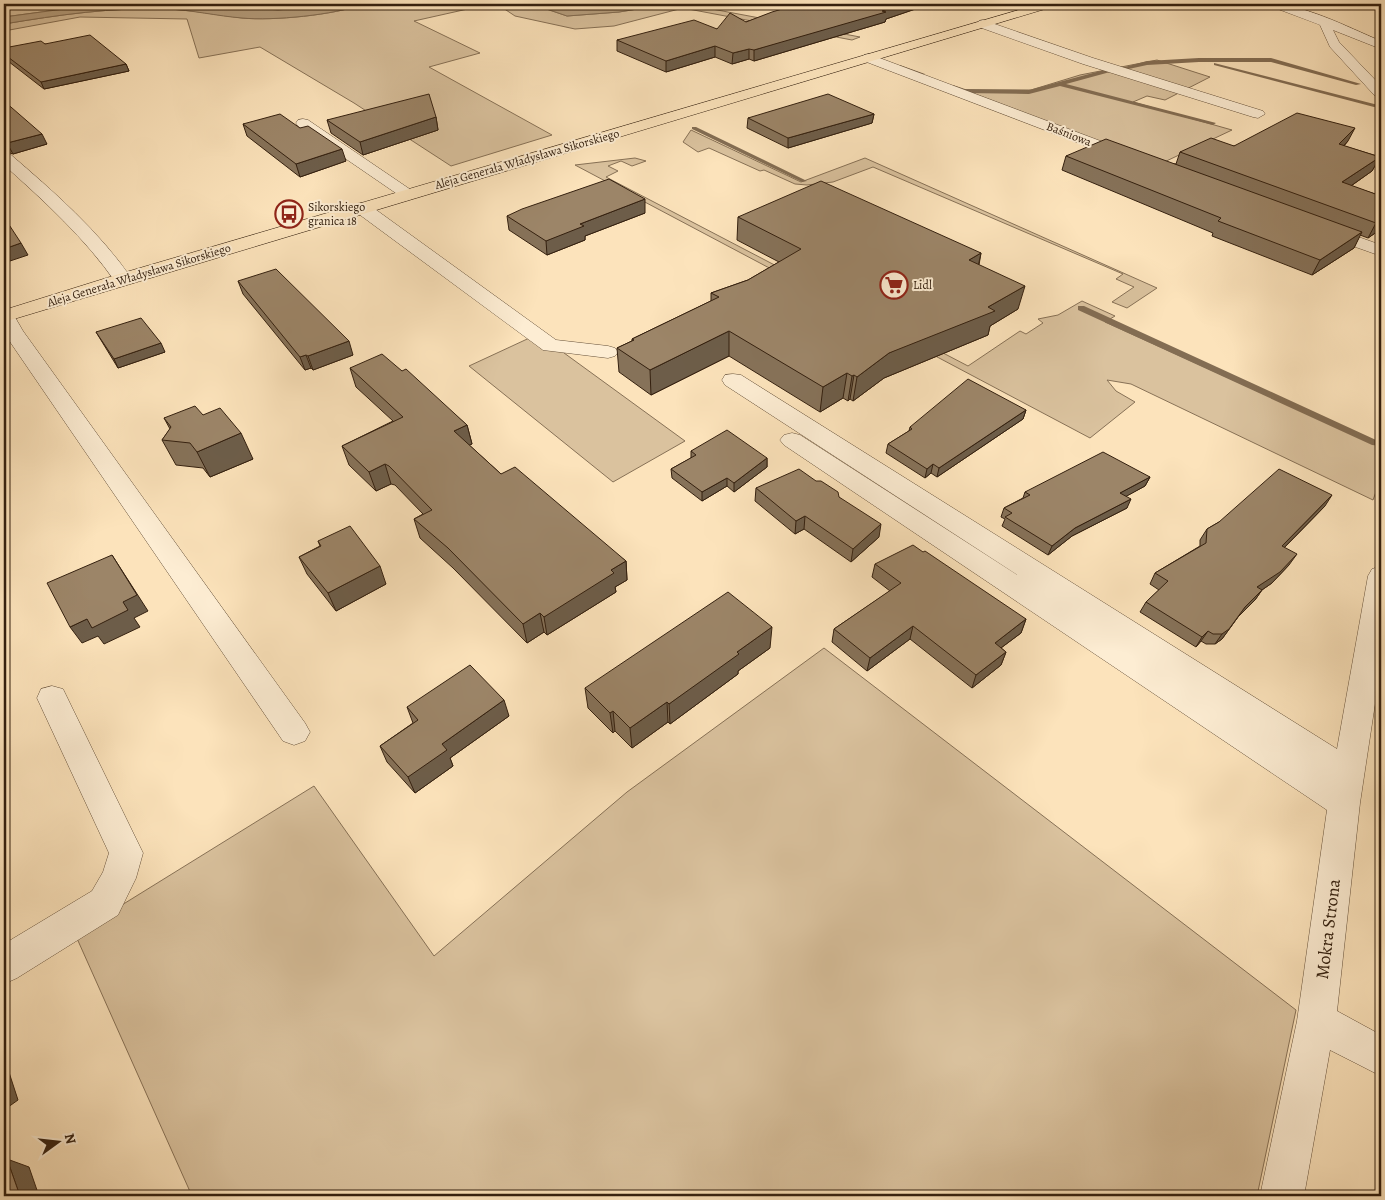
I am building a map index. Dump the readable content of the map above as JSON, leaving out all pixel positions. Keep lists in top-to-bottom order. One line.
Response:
{"streets":{"main road":["Aleja Generała Władysława Sikorskiego"],"street":["Baśniowa","Mokra Strona"]},"crossings":[["Baśniowa","Aleja Generała Władysława Sikorskiego"]],"places":{"bus stop":["Sikorskiego granica 18"],"supermarket":["Lidl"]},"north":"right"}
